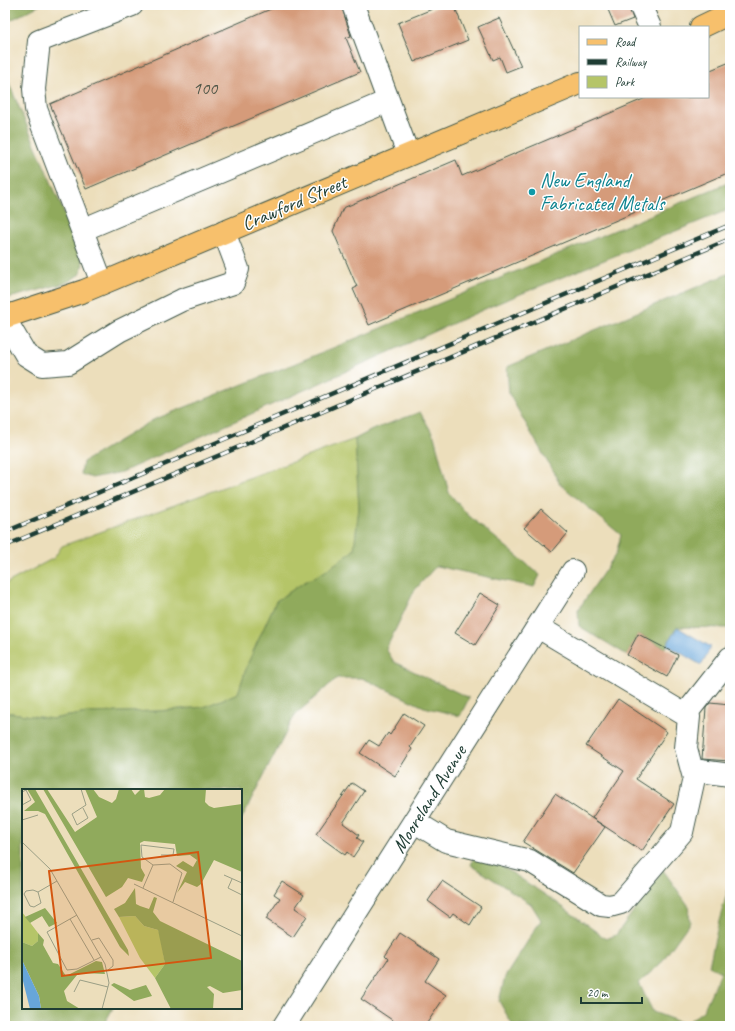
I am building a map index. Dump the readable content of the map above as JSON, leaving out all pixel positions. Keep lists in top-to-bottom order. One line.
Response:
{"streets":{"main road":["Crawford Street"],"street":["Mooreland Avenue"]},"places":["New England Fabricated Metals"],"house_numbers":["100"],"legend":["Road","Railway","Park"],"scale_bar":"20 m"}
